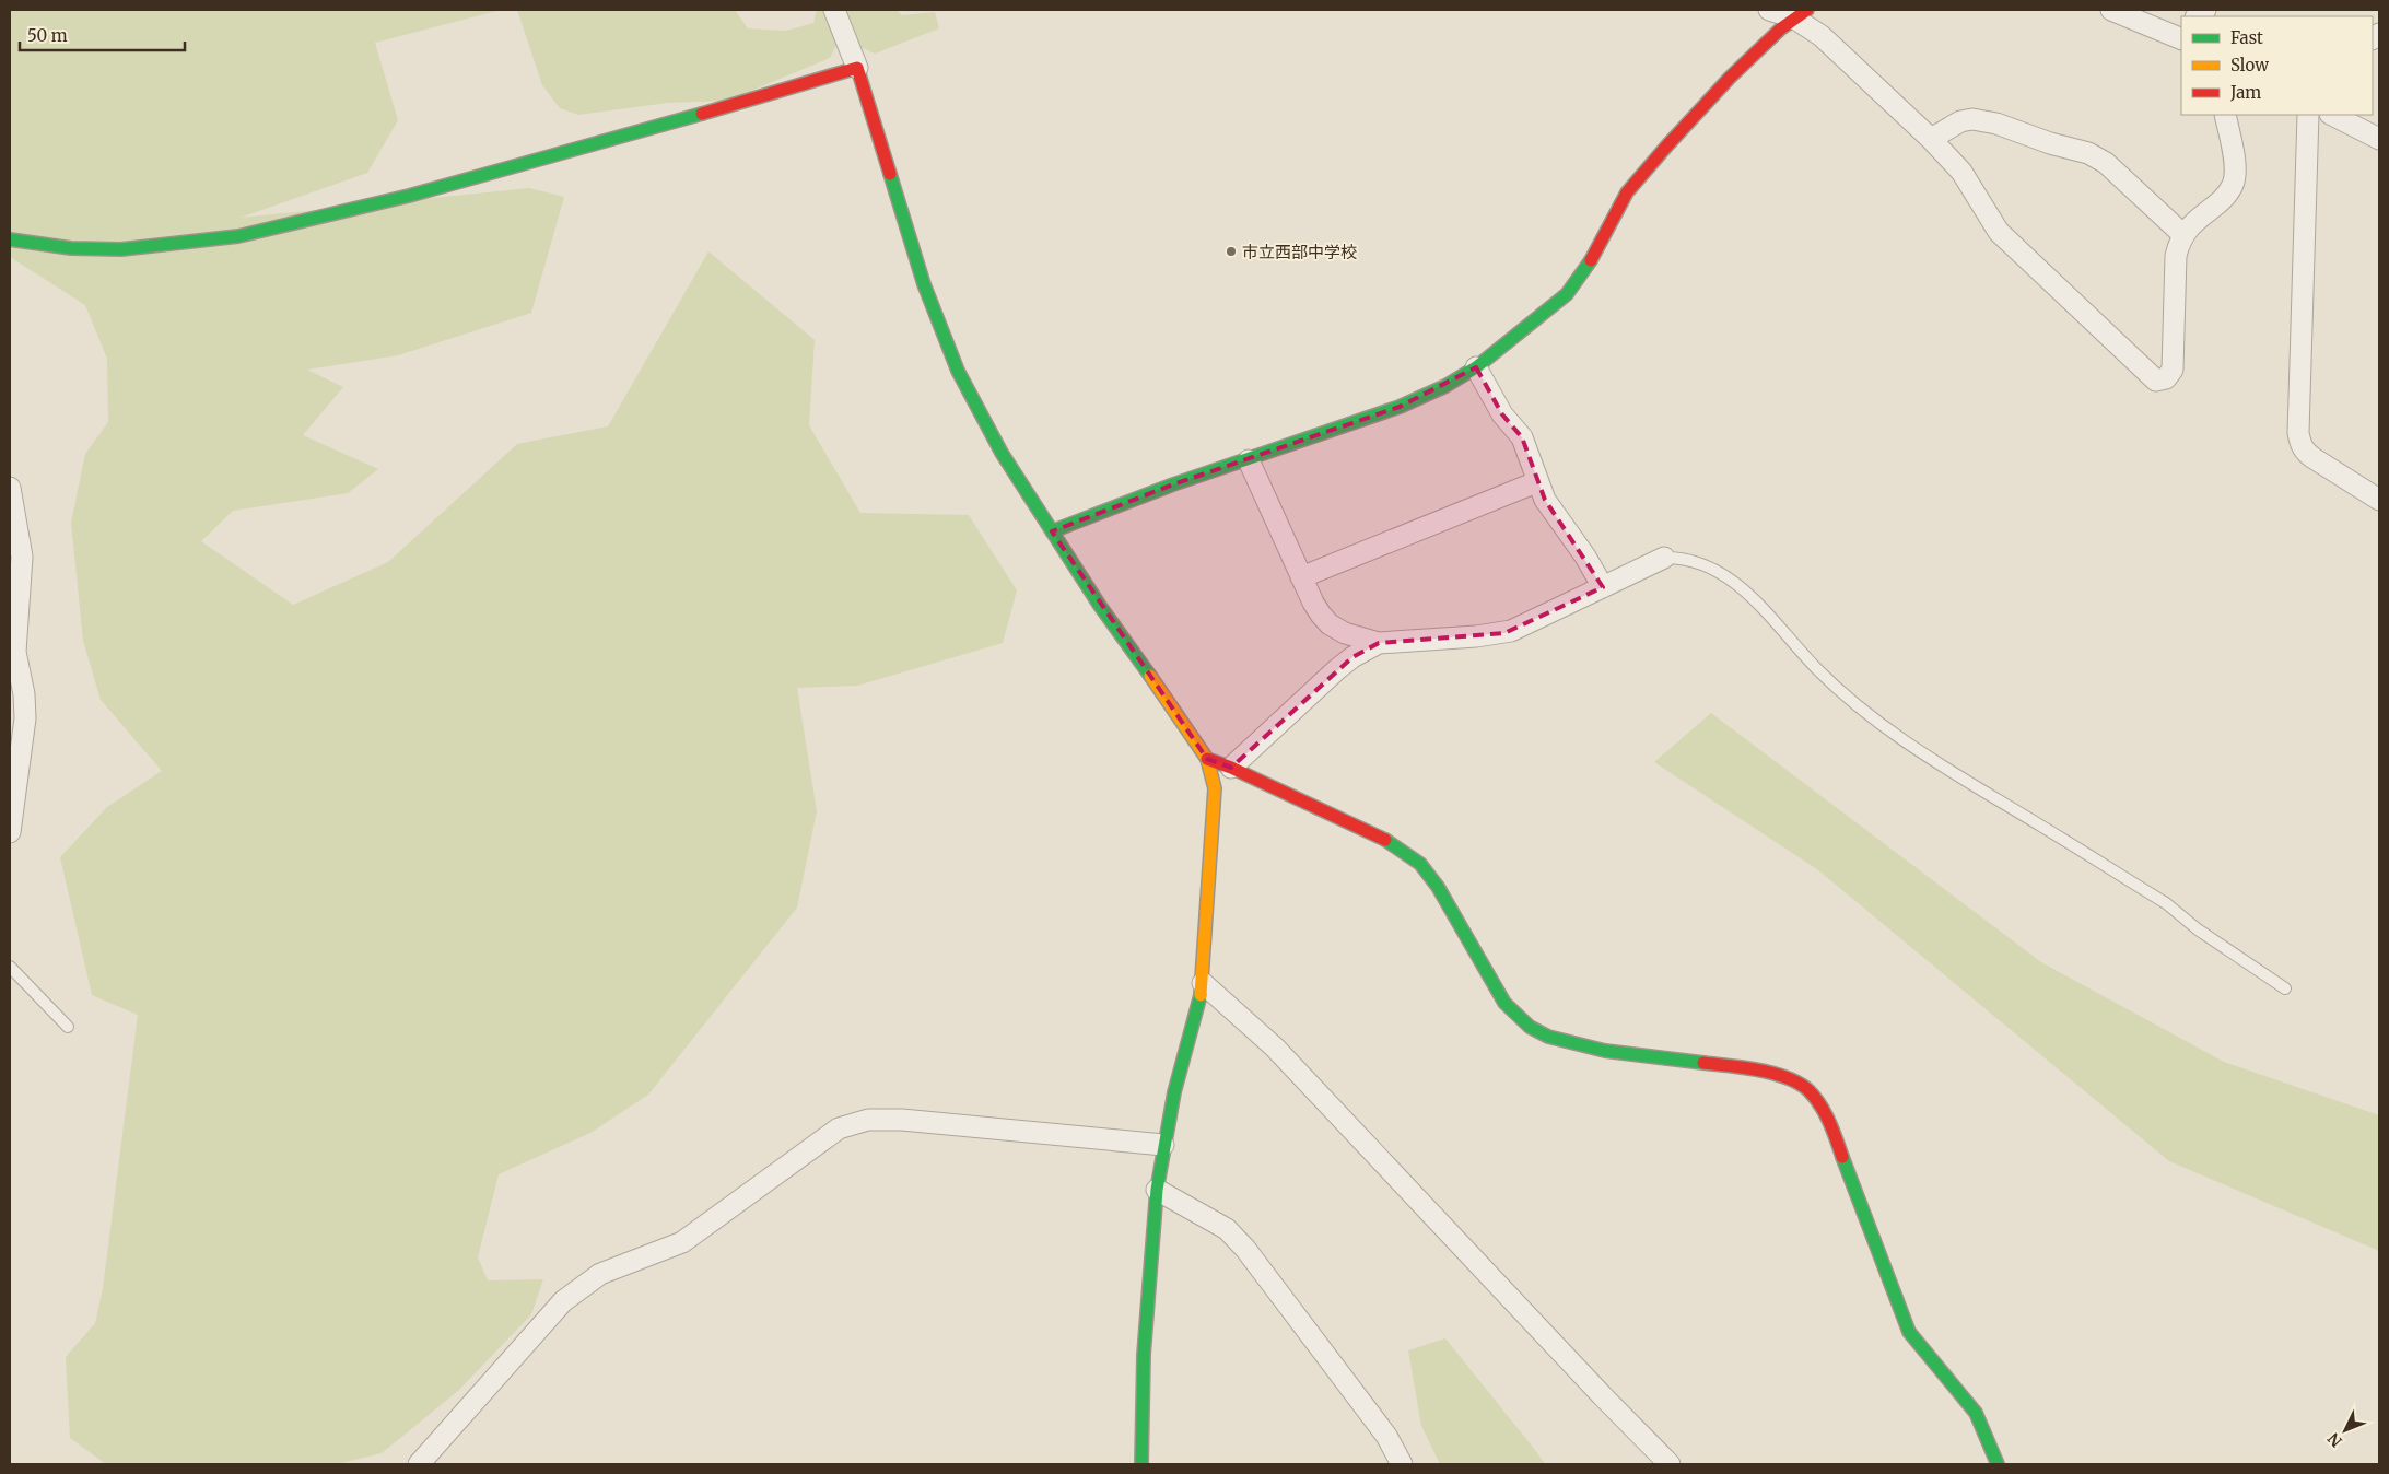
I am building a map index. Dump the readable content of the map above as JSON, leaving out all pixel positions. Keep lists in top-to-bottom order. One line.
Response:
{"places":["市立西部中学校"],"legend":["Fast","Slow","Jam"],"scale_bar":"50 m","north":"bottom left"}
